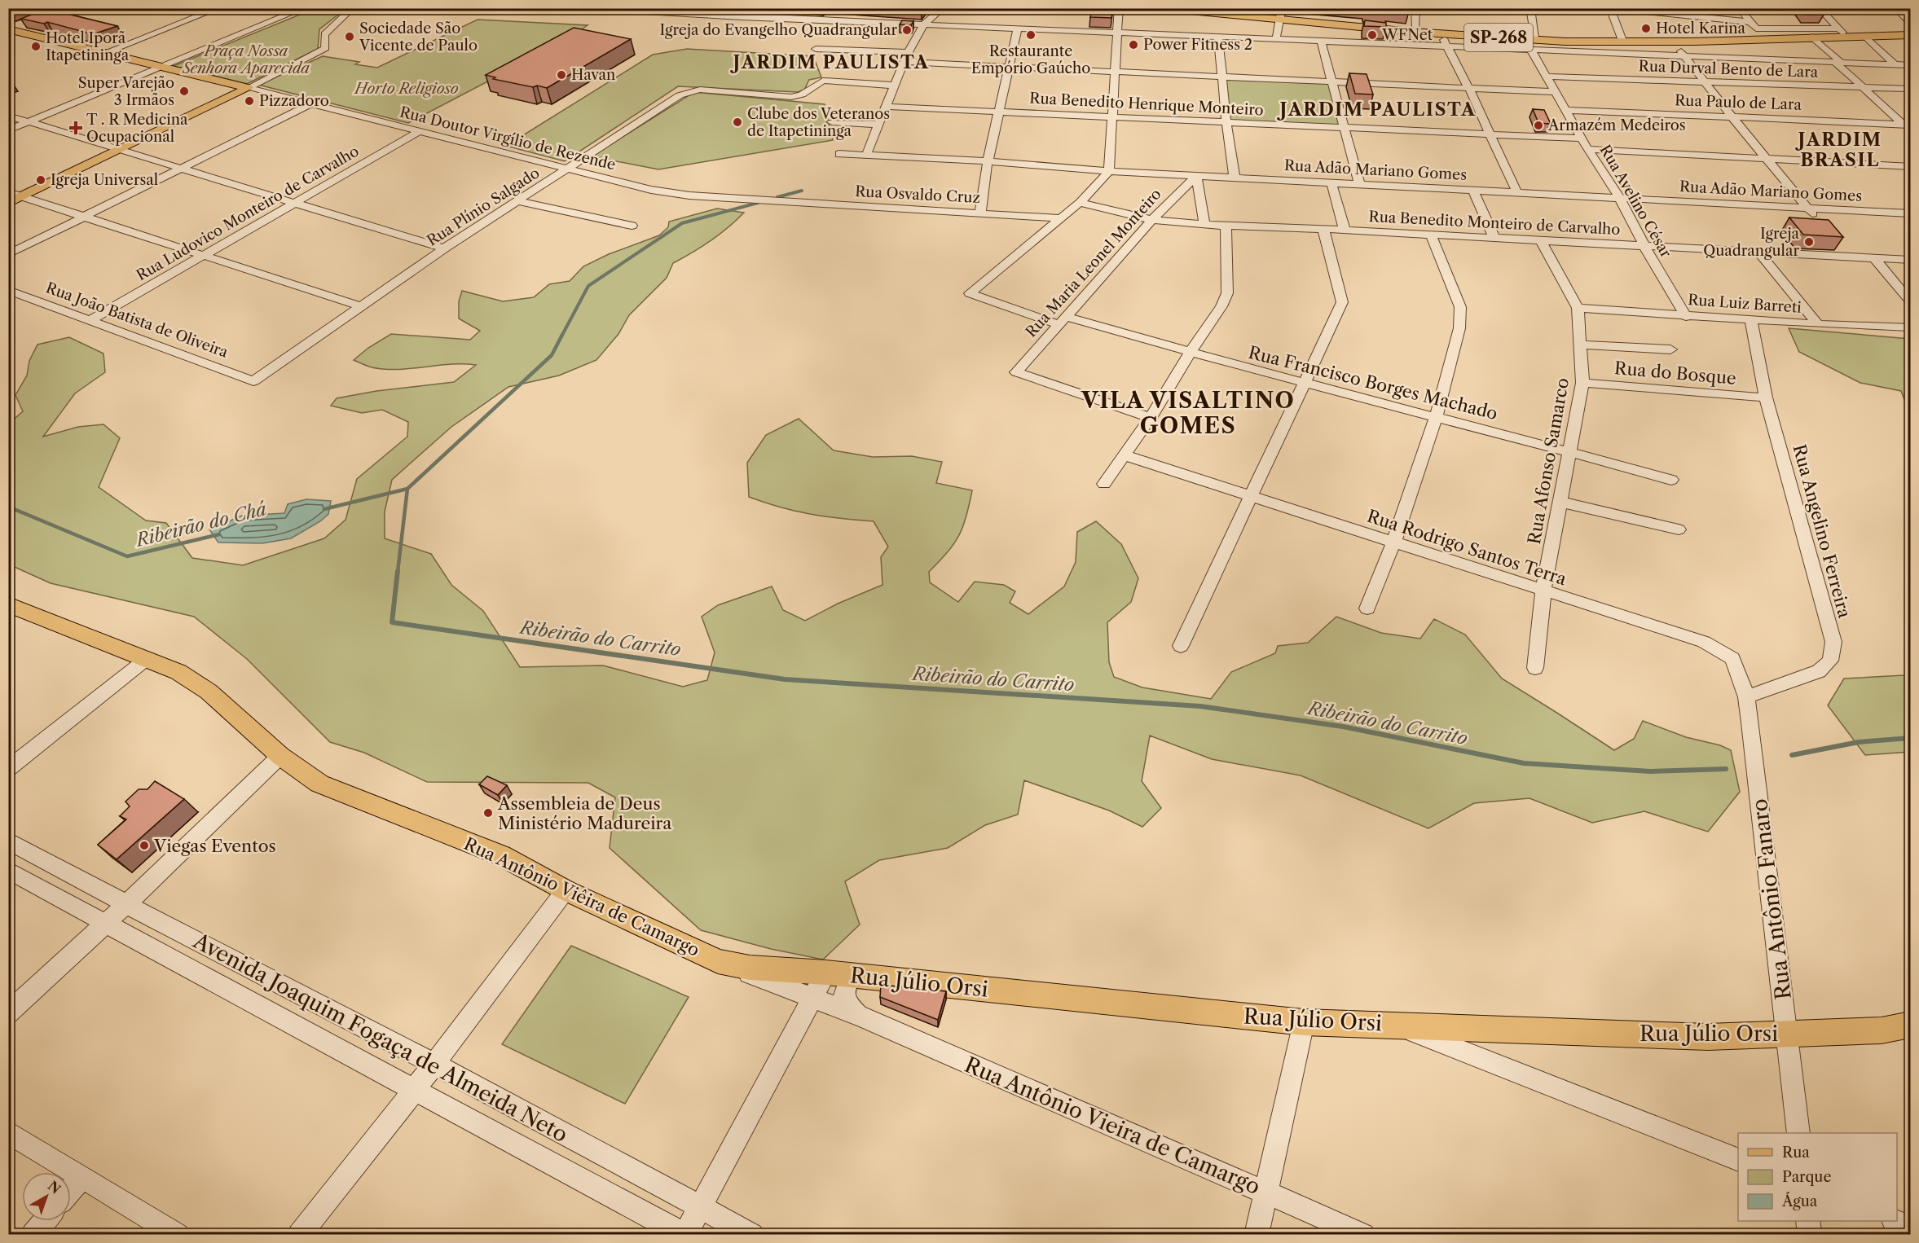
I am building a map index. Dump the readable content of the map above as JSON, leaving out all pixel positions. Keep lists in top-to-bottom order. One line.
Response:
{"streets":{"main road":["SP-268","Rua Doutor Virgílio de Rezende","Rua Antônio Viêira de Camargo","Rua Júlio Orsi"],"street":["Rua Durval Bento de Lara","Rua Paulo de Lara","Rua Benedito Henrique Monteiro","Rua Adão Mariano Gomes","Rua Osvaldo Cruz","Rua Avelino César","Rua Plínio Salgado","Rua Ludovico Monteiro de Carvalho","Rua Benedito Monteiro de Carvalho","Rua Maria Leonel Monteiro","Rua Luiz Barreti","Rua João Batista de Oliveira","Rua do Bosque","Rua Francisco Borges Machado","Rua Afonso Samarco","Rua Angelino Ferreira","Rua Rodrigo Santos Terra","Rua Antônio Fanaro","Avenida Joaquim Fogaça de Almeida Neto","Rua Antônio Vieira de Camargo"]},"crossings":[["Rua Durval Bento de Lara","Rua Avelino César"],["Rua Paulo de Lara","Rua Avelino César"],["Rua Benedito Henrique Monteiro","Rua Avelino César"],["Rua Doutor Virgílio de Rezende","Rua Osvaldo Cruz"],["Rua Doutor Virgílio de Rezende","Rua Plínio Salgado"],["Rua Doutor Virgílio de Rezende","Rua Ludovico Monteiro de Carvalho"],["Rua Adão Mariano Gomes","Rua Avelino César"],["Rua Adão Mariano Gomes","Rua Maria Leonel Monteiro"],["Rua Osvaldo Cruz","Rua Francisco Borges Machado"],["Rua Avelino César","Rua Benedito Monteiro de Carvalho"],["Rua Avelino César","Rua Luiz Barreti"],["Rua Plínio Salgado","Rua João Batista de Oliveira"],["Rua Ludovico Monteiro de Carvalho","Rua João Batista de Oliveira"],["Rua Benedito Monteiro de Carvalho","Rua Maria Leonel Monteiro"],["Rua Benedito Monteiro de Carvalho","Rua Afonso Samarco"],["Rua Maria Leonel Monteiro","Rua Francisco Borges Machado"],["Rua Luiz Barreti","Rua Afonso Samarco"],["Rua Luiz Barreti","Rua Angelino Ferreira"],["Rua do Bosque","Rua Afonso Samarco"],["Rua do Bosque","Rua Angelino Ferreira"],["Rua Francisco Borges Machado","Rua Afonso Samarco"],["Rua Afonso Samarco","Rua Rodrigo Santos Terra"],["Rua Angelino Ferreira","Rua Rodrigo Santos Terra"],["Rua Rodrigo Santos Terra","Rua Antônio Fanaro"],["Rua Antônio Viêira de Camargo","Rua Júlio Orsi"],["Rua Antônio Viêira de Camargo","Rua Antônio Vieira de Camargo"],["Rua Antônio Fanaro","Rua Júlio Orsi"],["Rua Júlio Orsi","Rua Antônio Vieira de Camargo"]],"districts":["JARDIM PAULISTA","JARDIM PAULISTA","JARDIM BRASIL","VILA VISALTINO GOMES"],"water":["Ribeirão do Chá","Ribeirão do Carrito"],"parks":["Praça Nossa Senhora Aparecida","Horto Religioso"],"places":{"other":["Hotel Karina","Igreja do Evangelho Quadrangular","Restaurante Empório Gaúcho","WFNet","Sociedade São Vicente de Paulo","Power Fitness 2","Hotel Iporã Itapetininga","Havan","Super Varejão 3 Irmãos","Pizzadoro","Clube dos Veteranos de Itapetininga","Armazém Medeiros","Igreja Universal","Igreja Quadrangular","Assembleia de Deus Ministério Madureira","Viegas Eventos"],"health":["T . R Medicina Ocupacional"]},"legend":["Rua","Parque","Água"],"north":"top right"}
